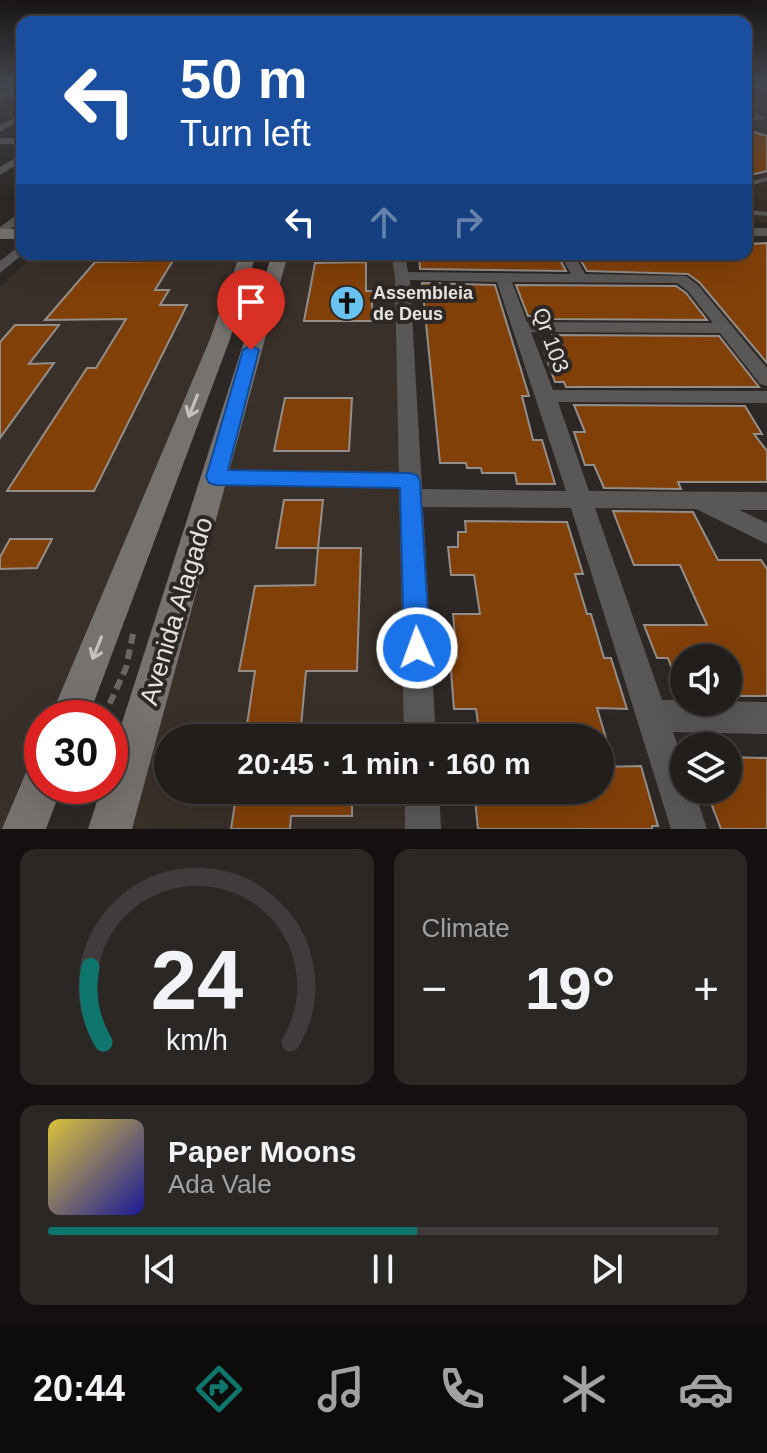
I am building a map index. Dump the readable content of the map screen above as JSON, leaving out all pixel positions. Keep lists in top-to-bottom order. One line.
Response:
{"streets":{"main road":["Avenida Alagado"],"street":["Qr 103"]},"places":{"church":["Assembleia de Deus"]},"page":{"turn":["50 m","Turn left"],"limit":"30","trip":"20:45 · 1 min · 160 m","tile":"Climate","heat":["−","19°","+"],"song":["Paper Moons","Ada Vale"],"tabs":"20:44","gauge":["24","km/h"]}}
